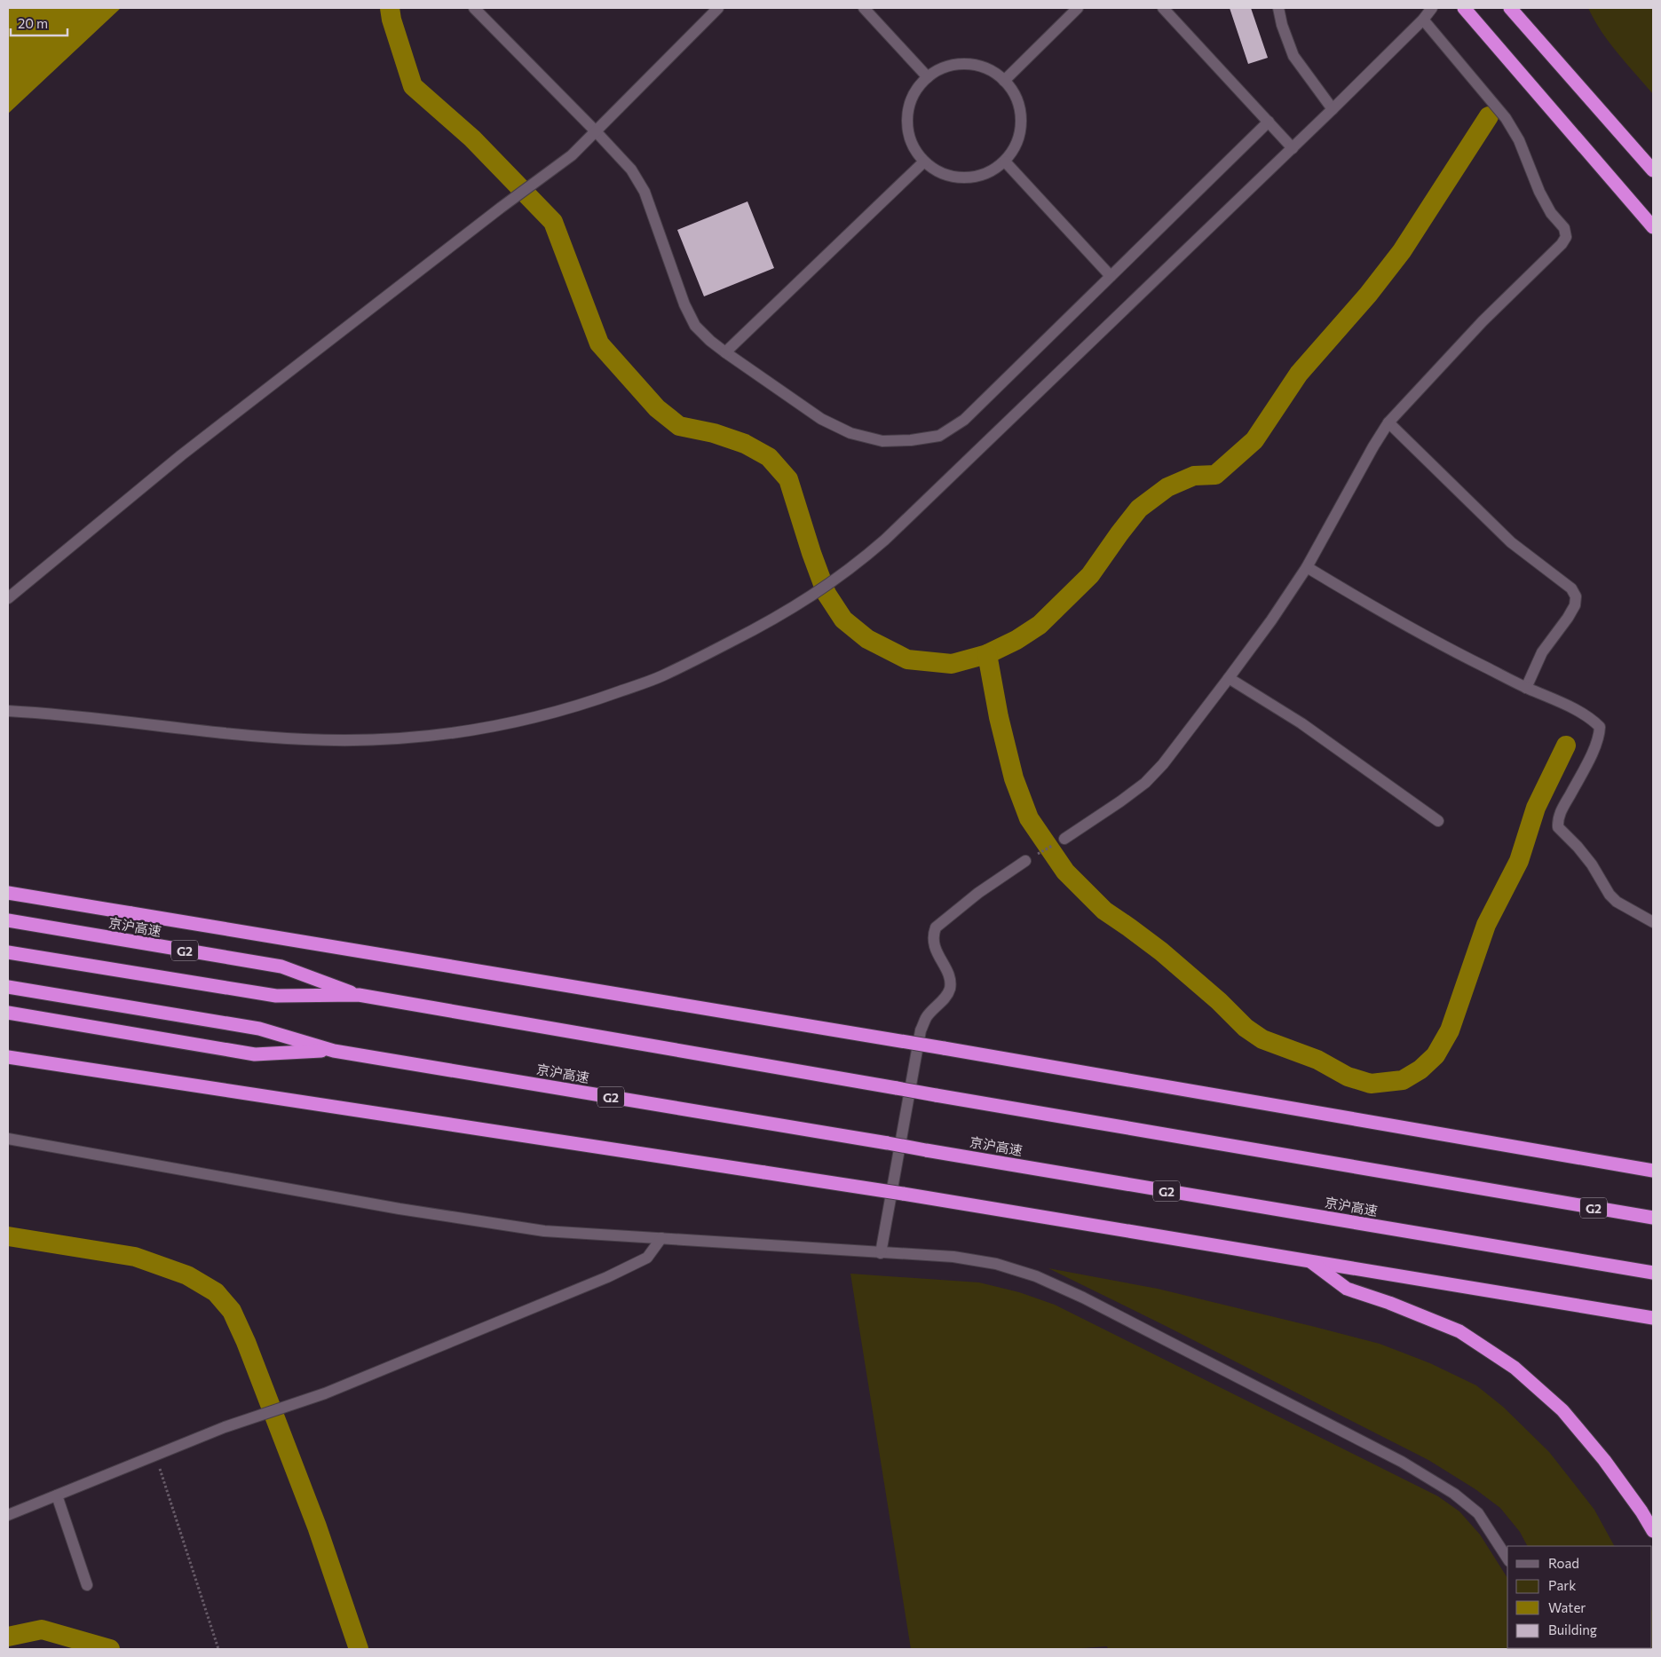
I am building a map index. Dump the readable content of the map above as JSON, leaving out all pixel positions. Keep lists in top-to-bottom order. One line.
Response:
{"streets":{"highway":["京沪高速","G2"]},"legend":["Road","Park","Water","Building"],"scale_bar":"20 m"}
